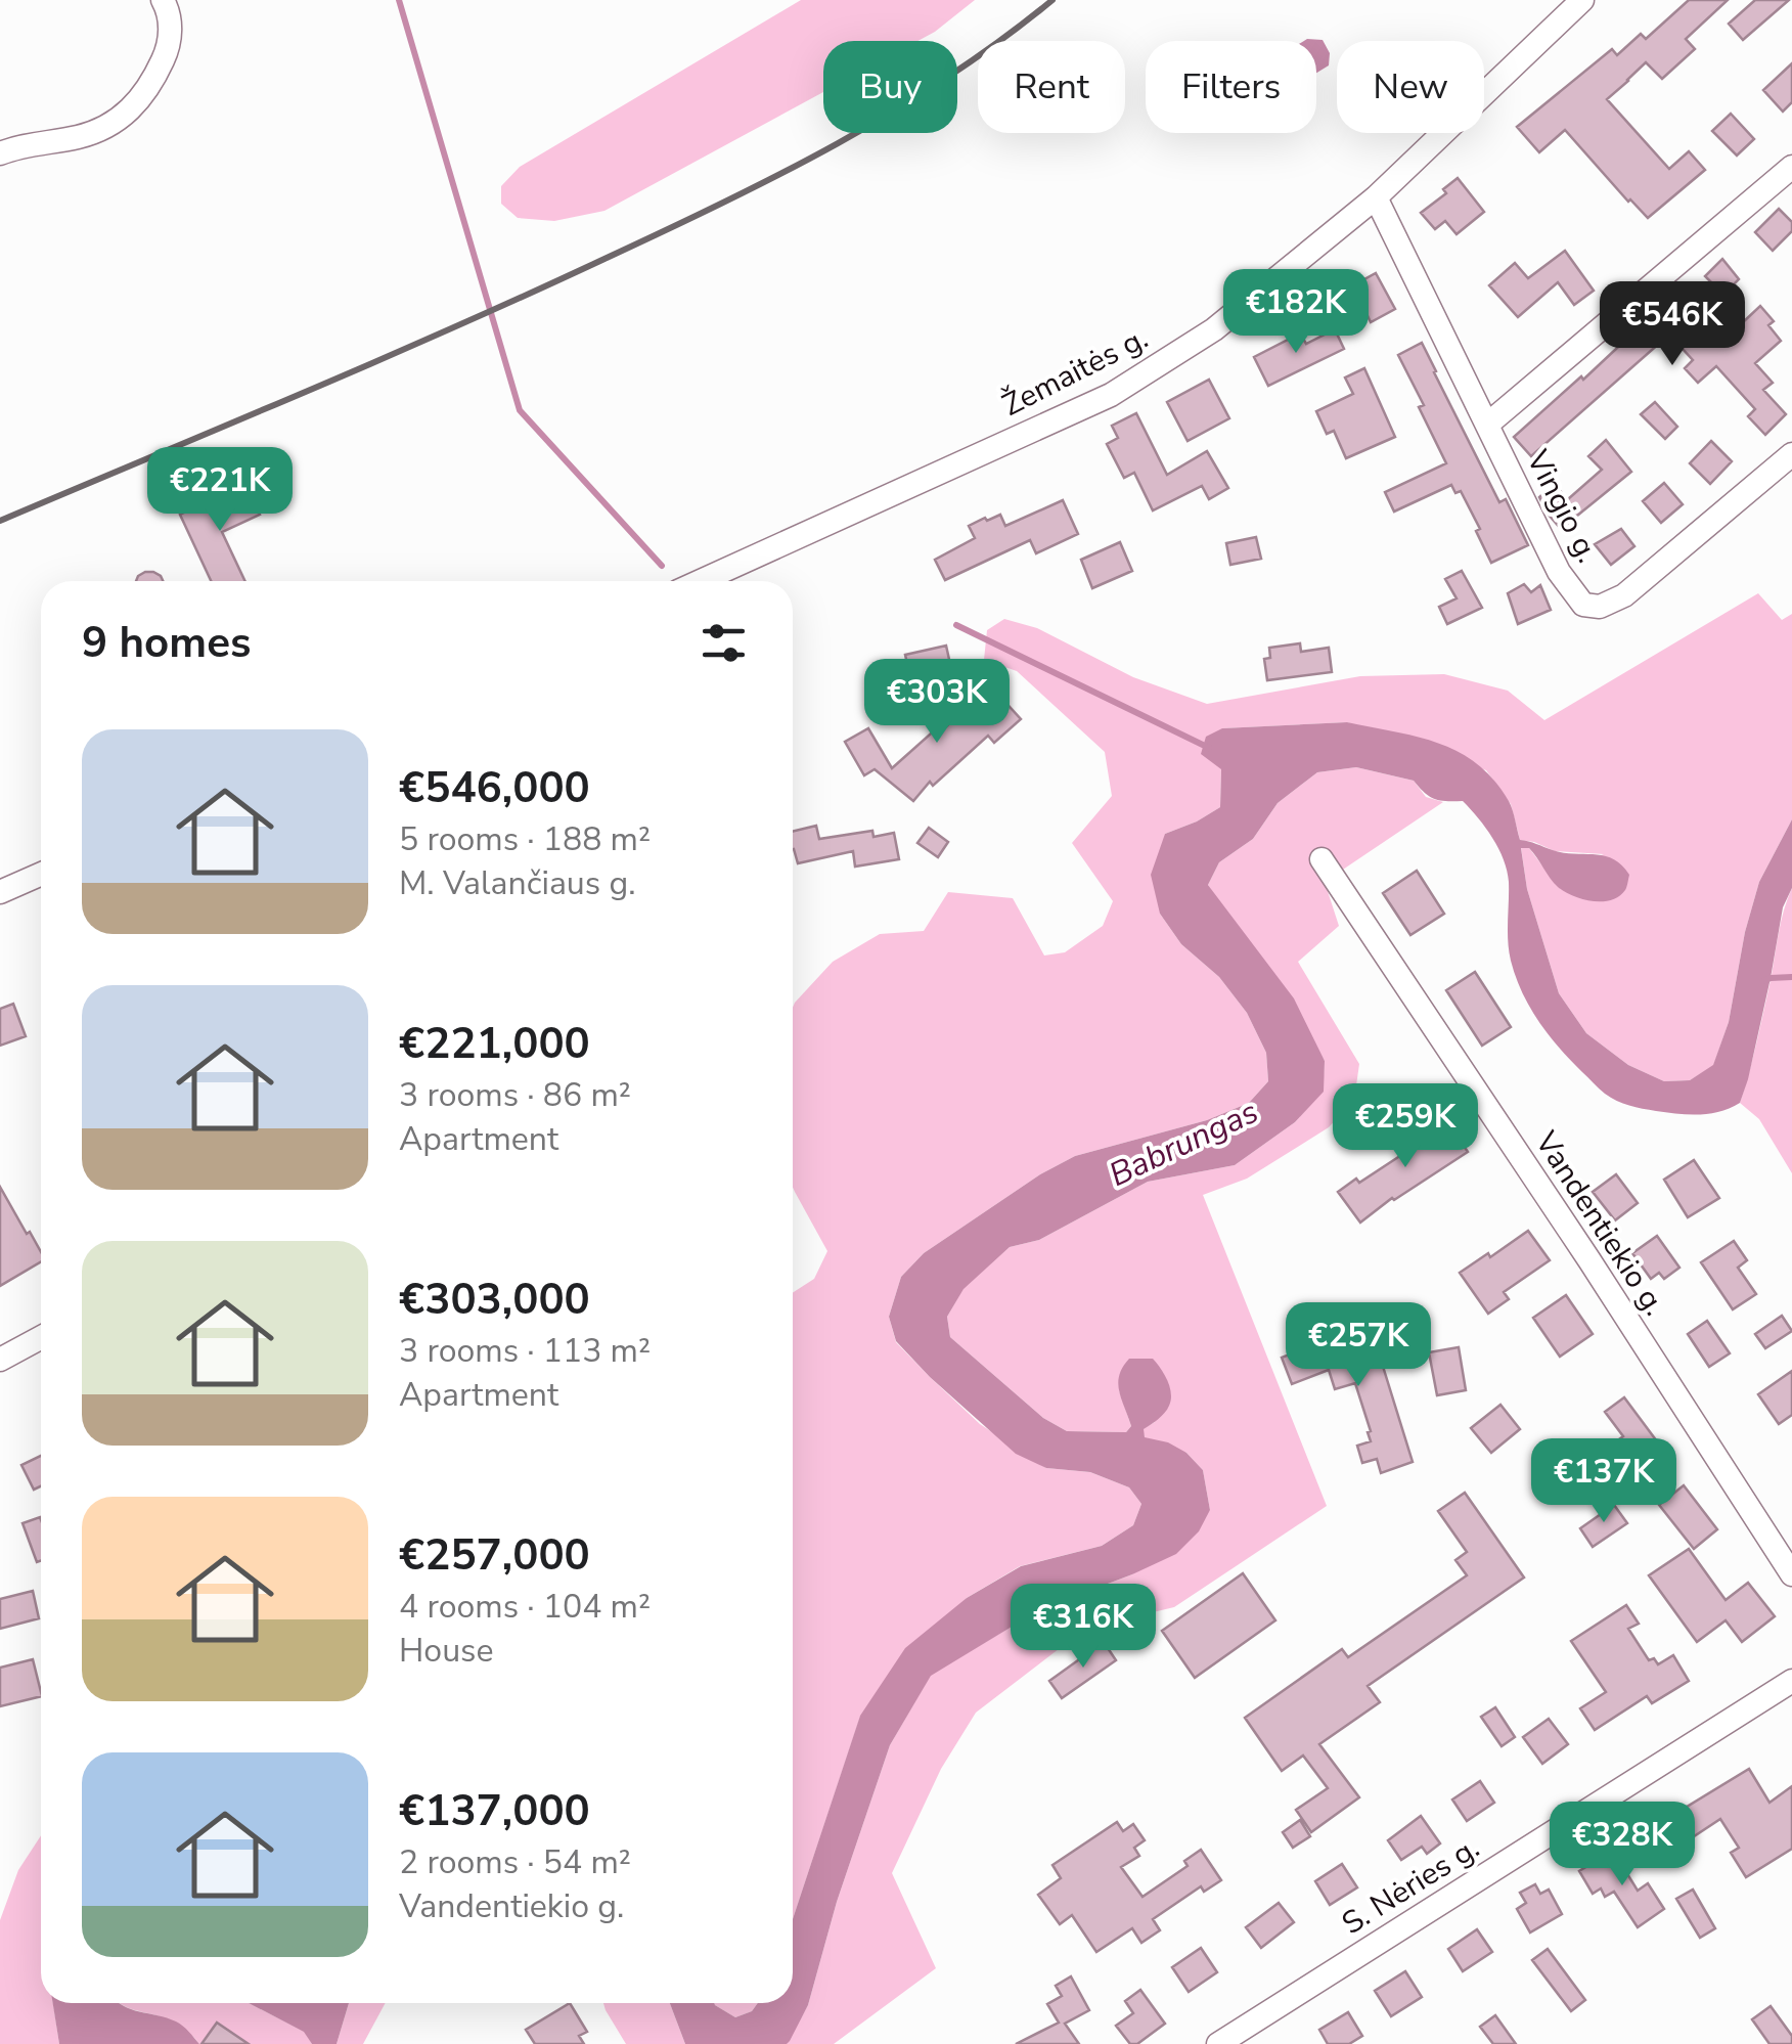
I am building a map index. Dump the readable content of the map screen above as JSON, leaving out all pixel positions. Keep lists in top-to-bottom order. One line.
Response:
{"streets":{"street":["Žemaitės g.","Vingio g.","Vandentiekio g.","S. Nėries g."]},"crossings":[["Žemaitės g.","Vingio g."]],"water":["Babrungas"],"page":{"chip":["Buy","Rent","Filters","New"],"price":["€182K","€546K","€221K","€303K","€259K","€257K","€137K","€316K","€328K"],"heading":"9 homes","list":[{"name":"€546,000","note":"5 rooms · 188 m² · M. Valančiaus g."},{"name":"€221,000","note":"3 rooms · 86 m² · Apartment"},{"name":"€303,000","note":"3 rooms · 113 m² · Apartment"},{"name":"€257,000","note":"4 rooms · 104 m² · House"},{"name":"€137,000","note":"2 rooms · 54 m² · Vandentiekio g."}]}}
